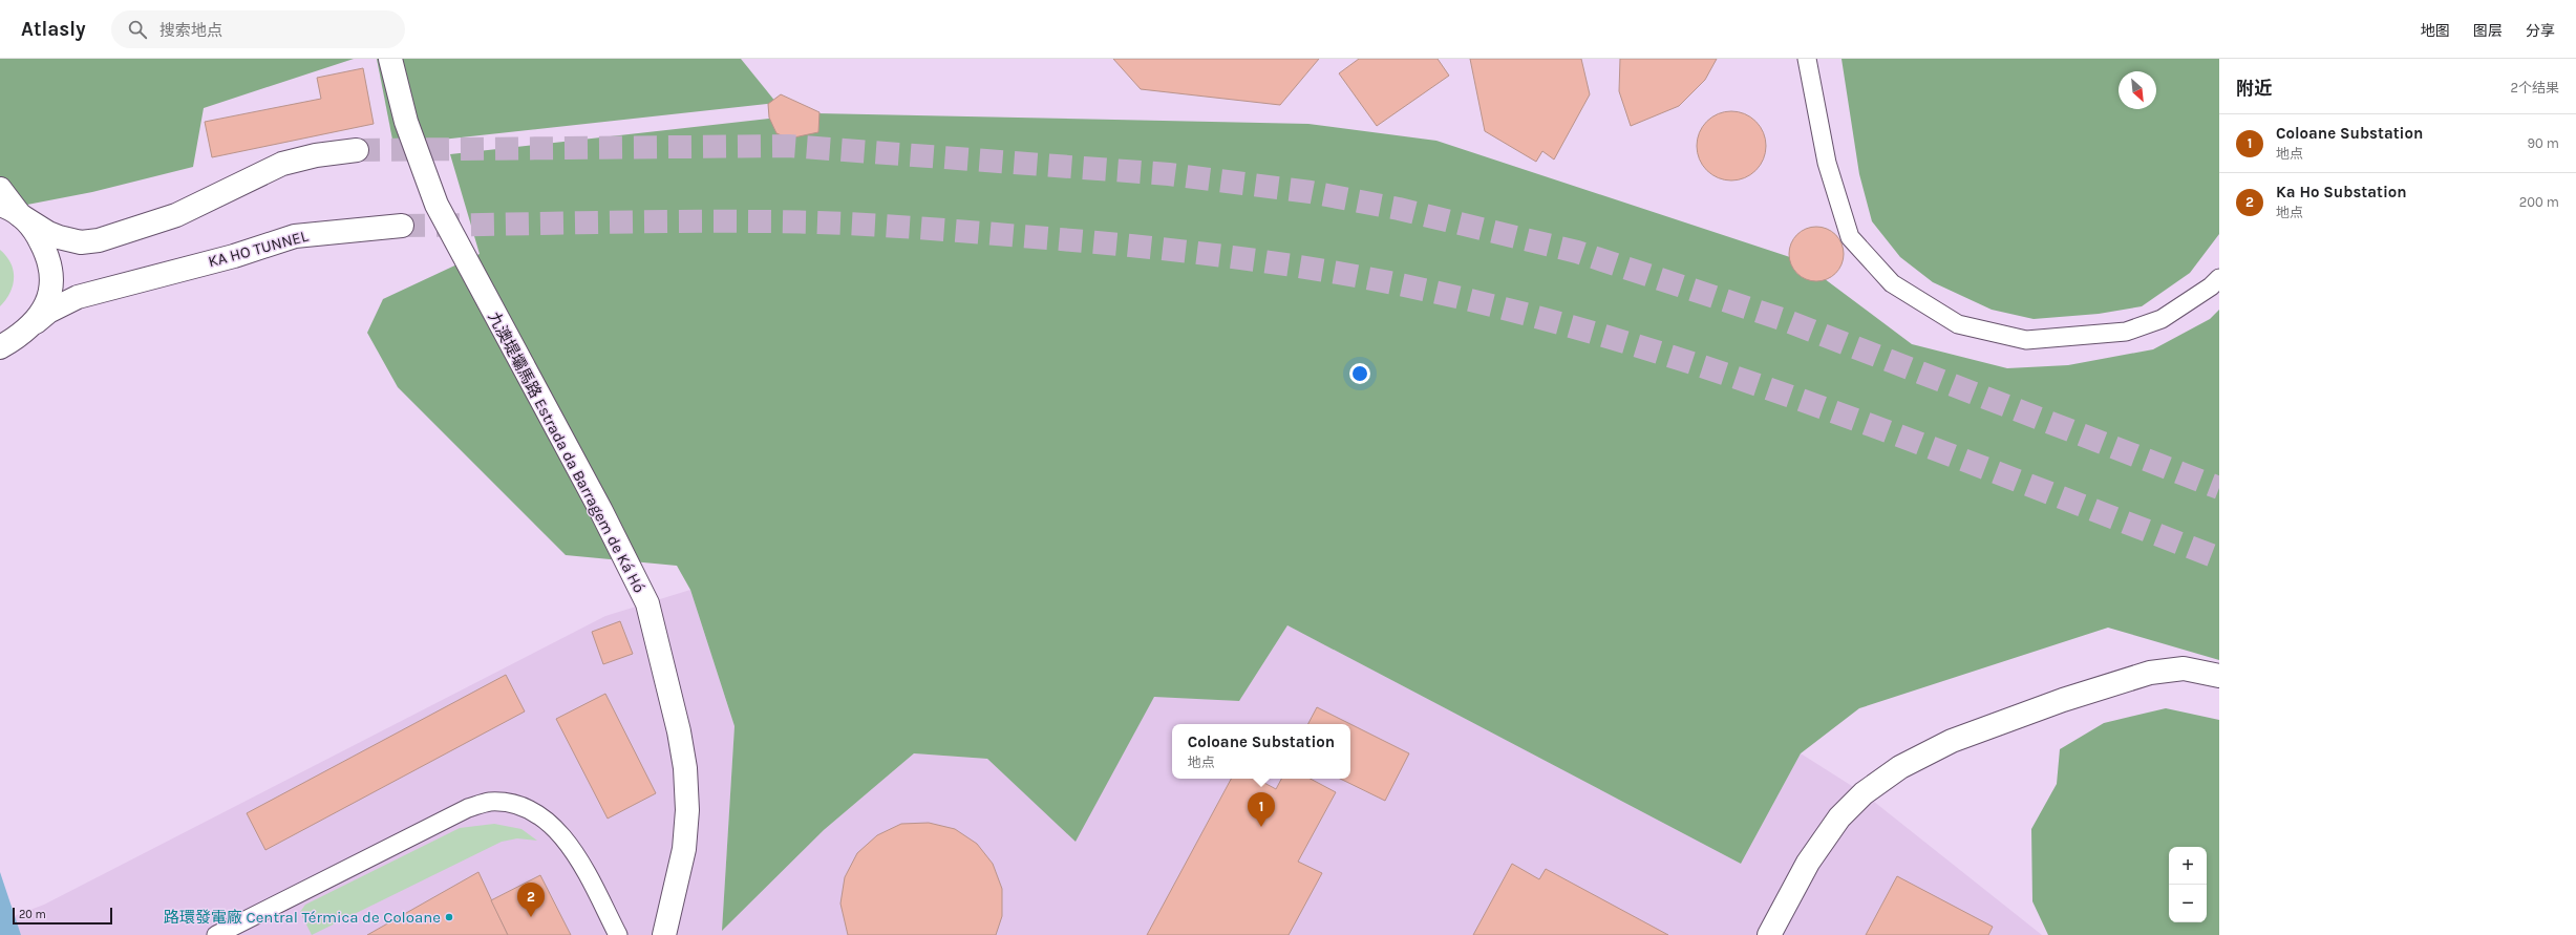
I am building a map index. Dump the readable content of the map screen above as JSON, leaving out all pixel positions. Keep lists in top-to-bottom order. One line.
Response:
{"streets":{"street":["KA HO TUNNEL","九澳堤壩馬路 Estrada da Barragem de Ká Hó"]},"places":["路環發電廠 Central Térmica de Coloane"],"scale_bar":"20 m","north":"bottom right","page":{"header":"Atlasly","search":"搜索地点","nav":["地图","图层","分享"],"heading":["附近","2个结果"],"list":[{"mark":"1","name":"Coloane Substation","note":"地点","value":"90 m"},{"mark":"2","name":"Ka Ho Substation","note":"地点","value":"200 m"}],"popup":["Coloane Substation","地点"],"pins":["1","2"],"map_buttons":["+","−"],"scale":"20 m"}}
